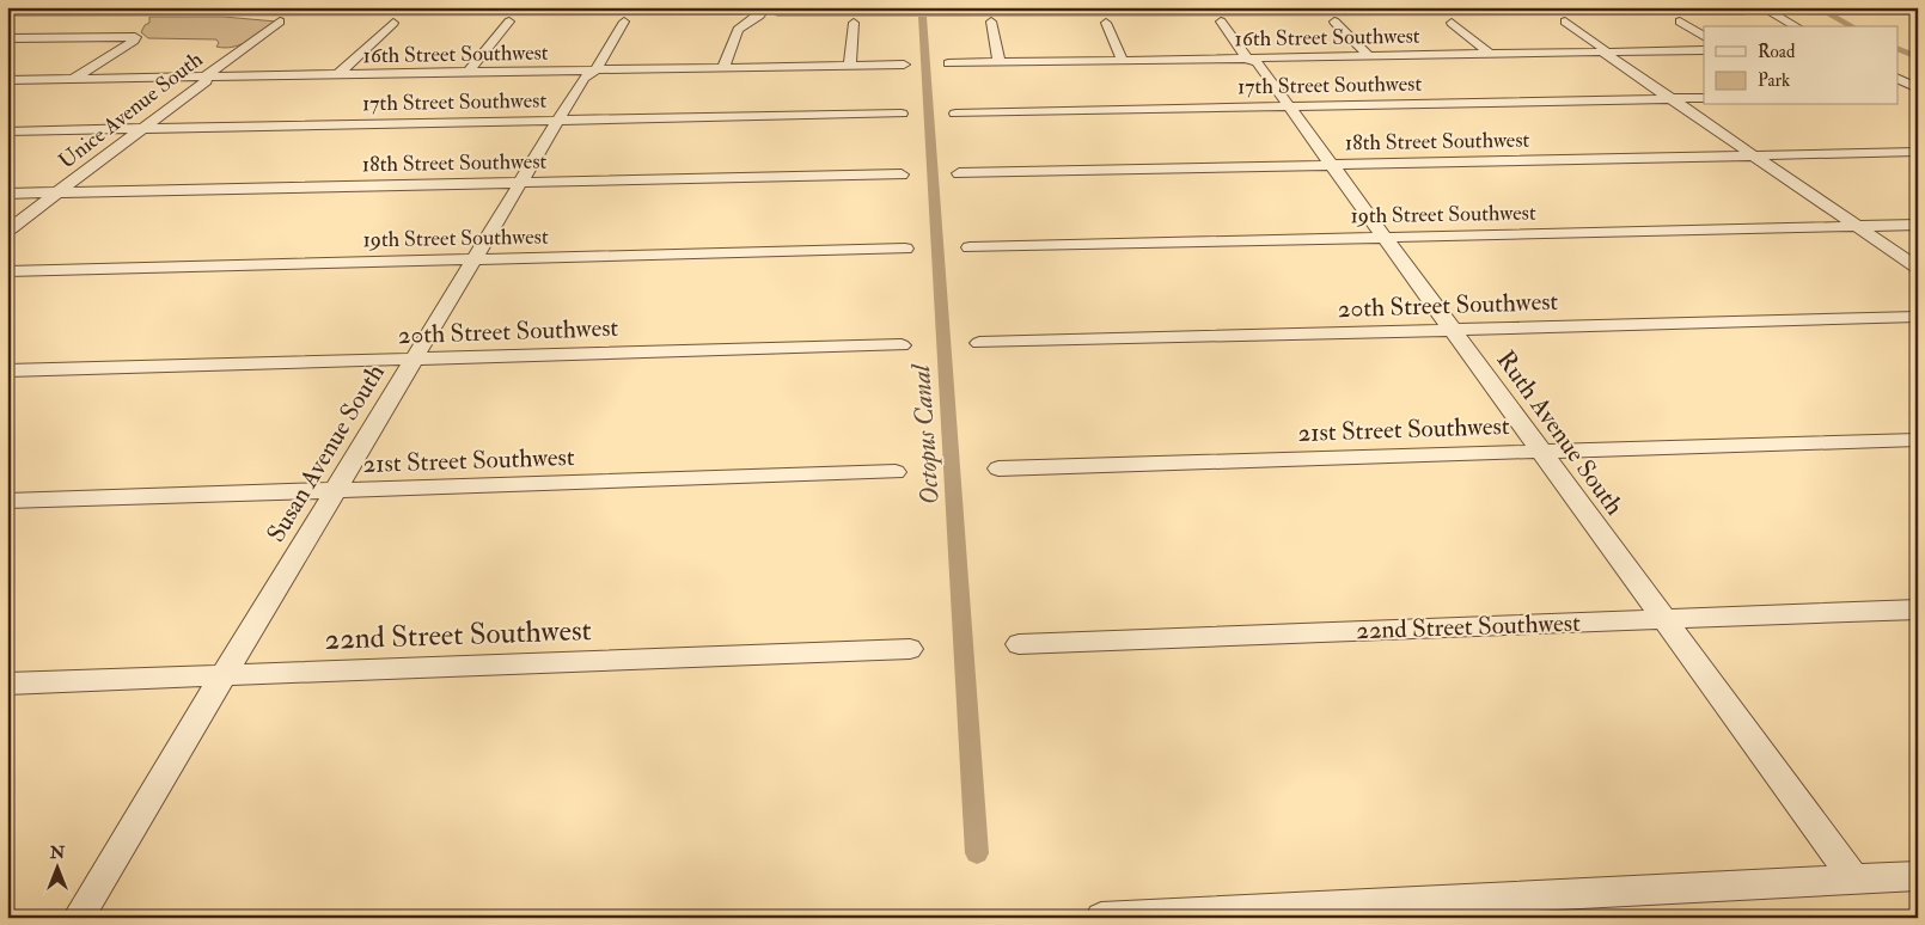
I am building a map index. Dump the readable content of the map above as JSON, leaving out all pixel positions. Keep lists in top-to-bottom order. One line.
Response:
{"streets":{"street":["16th Street Southwest","17th Street Southwest","Unice Avenue South","18th Street Southwest","19th Street Southwest","20th Street Southwest","21st Street Southwest","Ruth Avenue South","Susan Avenue South","22nd Street Southwest"]},"crossings":[["16th Street Southwest","Unice Avenue South"],["16th Street Southwest","Ruth Avenue South"],["16th Street Southwest","Susan Avenue South"],["17th Street Southwest","Unice Avenue South"],["17th Street Southwest","Ruth Avenue South"],["17th Street Southwest","Susan Avenue South"],["Unice Avenue South","18th Street Southwest"],["18th Street Southwest","Ruth Avenue South"],["18th Street Southwest","Susan Avenue South"],["19th Street Southwest","Ruth Avenue South"],["19th Street Southwest","Susan Avenue South"],["20th Street Southwest","Ruth Avenue South"],["20th Street Southwest","Susan Avenue South"],["21st Street Southwest","Ruth Avenue South"],["21st Street Southwest","Susan Avenue South"],["Ruth Avenue South","22nd Street Southwest"],["Susan Avenue South","22nd Street Southwest"]],"water":["Octopus Canal"],"legend":["Road","Park"],"north":"top"}
